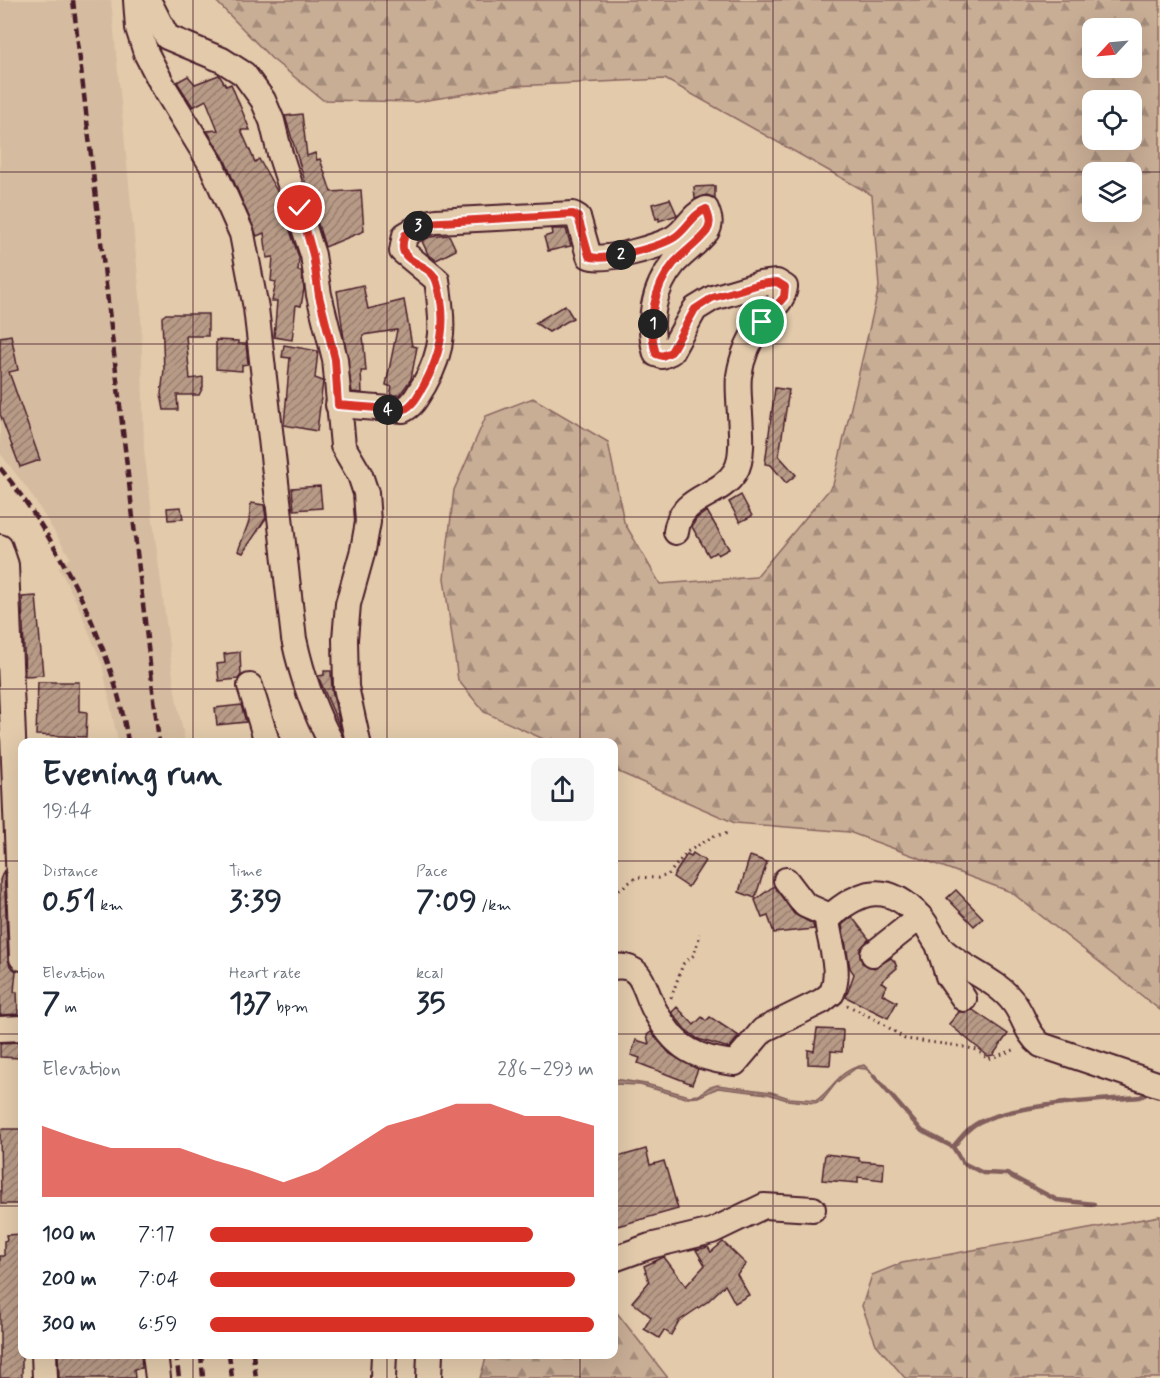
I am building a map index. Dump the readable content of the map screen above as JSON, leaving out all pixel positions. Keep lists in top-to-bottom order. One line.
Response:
{"north":"bottom left","page":{"pins":["3","2","1","4"],"heading":["Evening run","19:44"],"stats":[["Distance","0.51 km"],["Time","3:39"],["Pace","7:09 /km"],["Elevation","7 m"],["Heart rate","137 bpm"],["kcal","35"]],"chart":["Elevation","286–293 m"],"list":[{"name":"100 m","note":"7:17"},{"name":"200 m","note":"7:04"},{"name":"300 m","note":"6:59"}]}}
